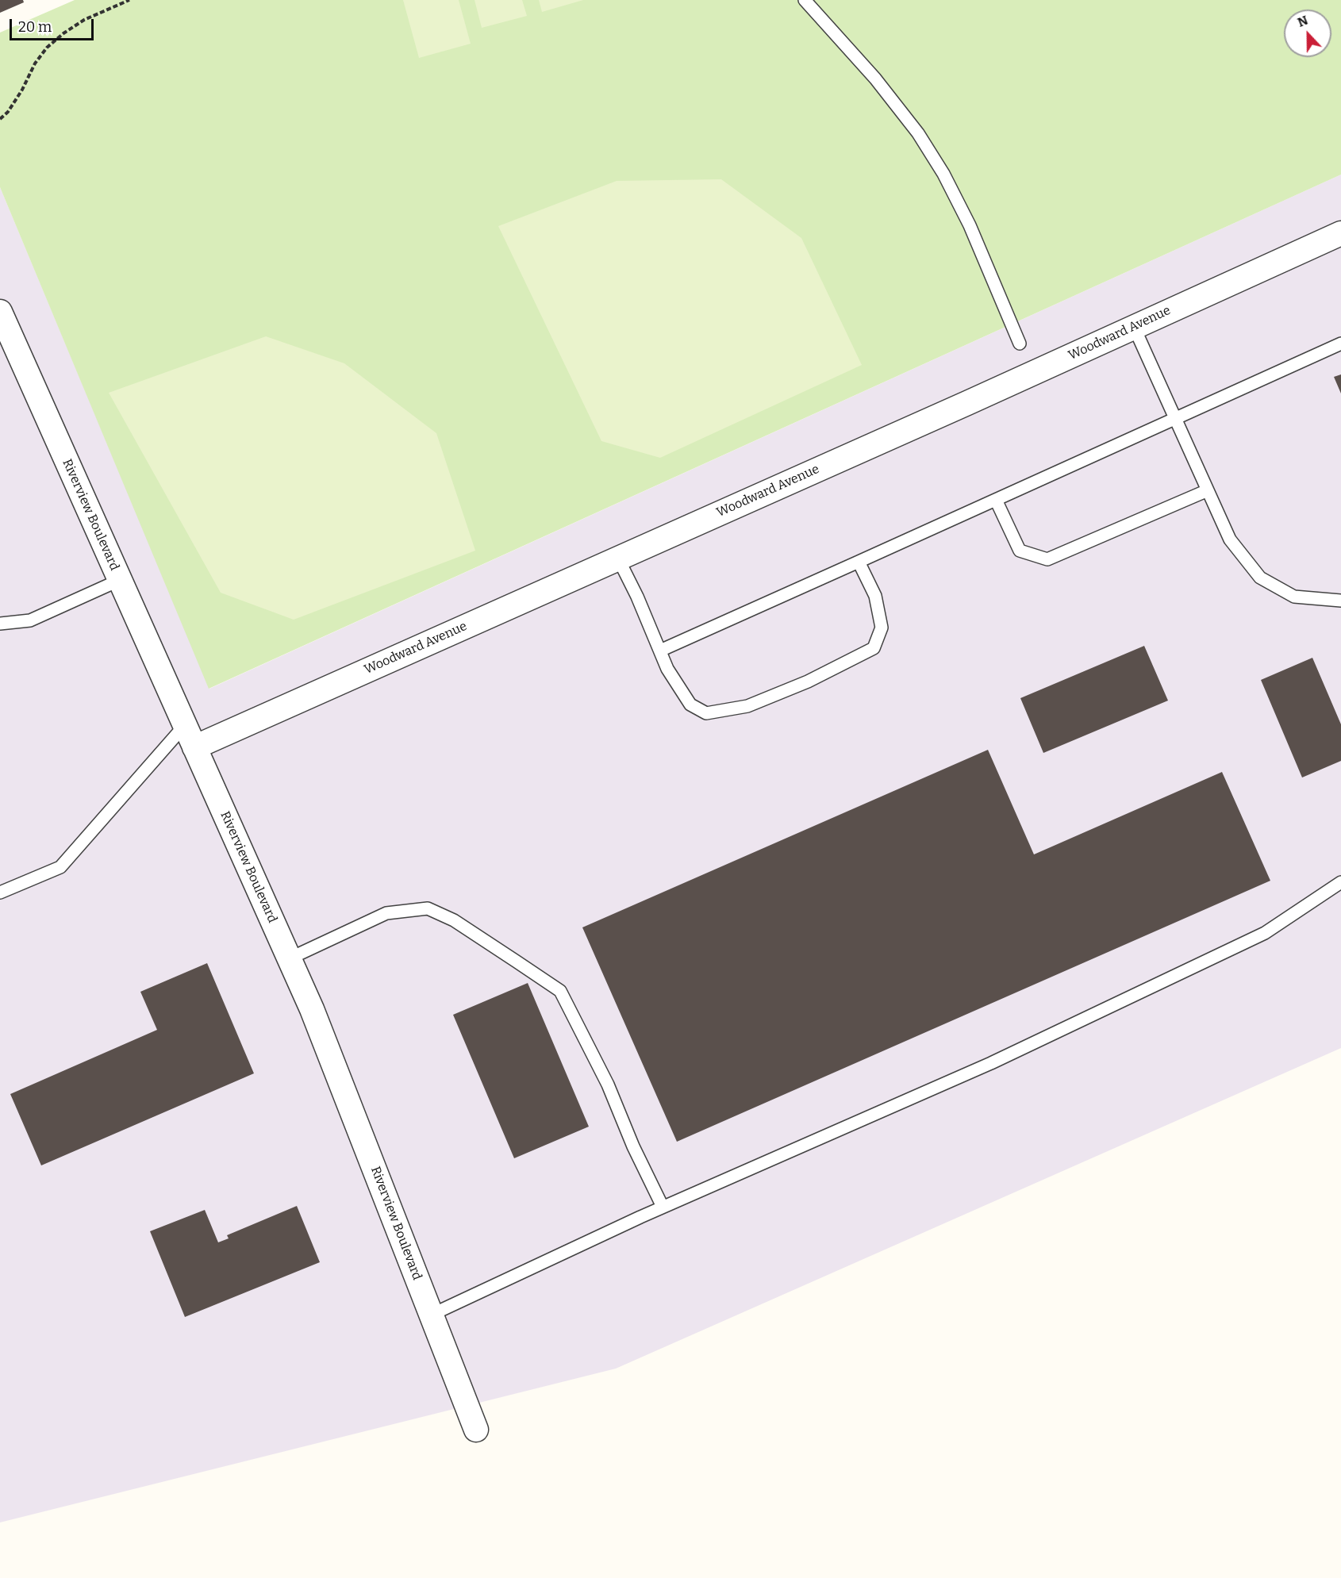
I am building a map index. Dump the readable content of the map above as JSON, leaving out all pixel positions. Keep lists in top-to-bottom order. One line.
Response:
{"streets":{"street":["Woodward Avenue","Riverview Boulevard"]},"crossings":[["Woodward Avenue","Riverview Boulevard"]],"scale_bar":"20 m","north":"top"}
